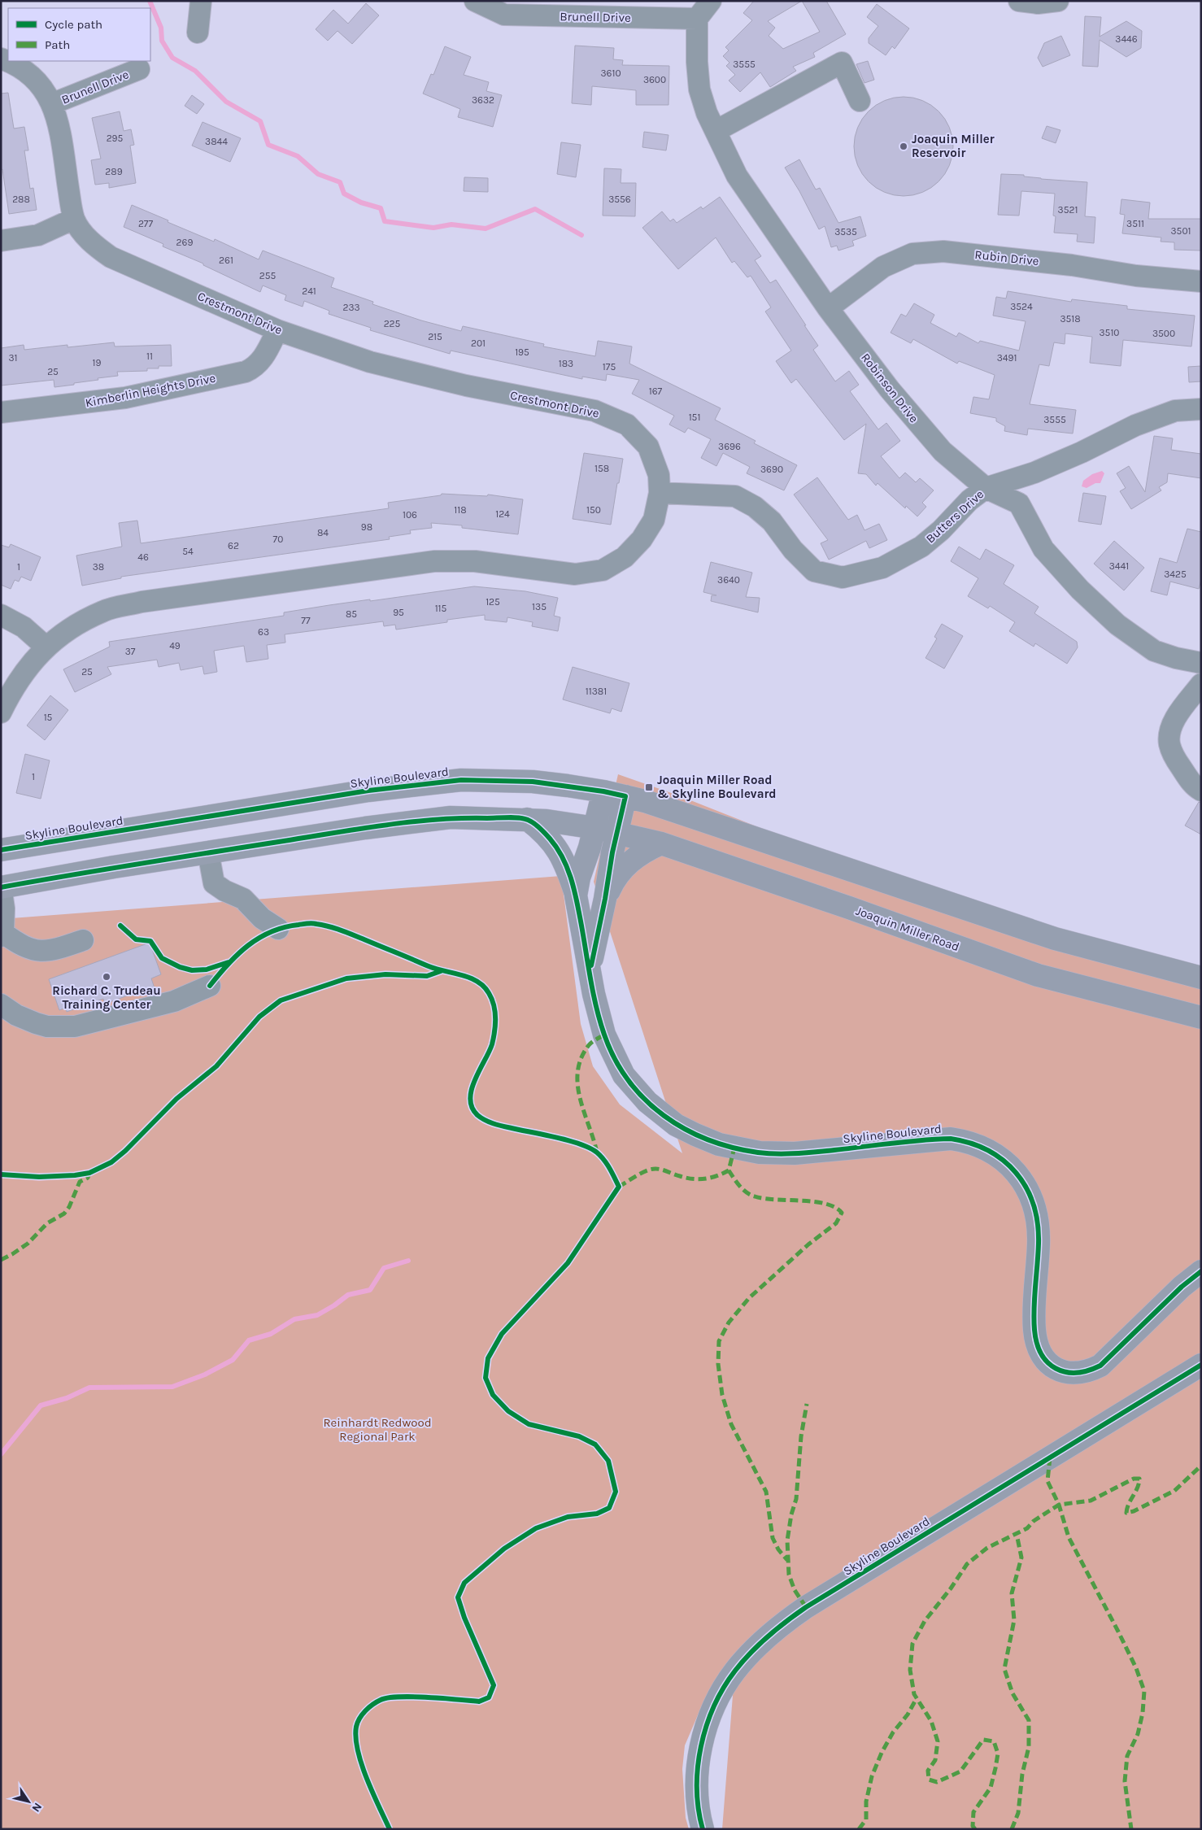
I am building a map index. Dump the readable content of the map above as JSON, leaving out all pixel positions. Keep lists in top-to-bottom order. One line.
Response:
{"streets":{"main road":["Skyline Boulevard","Joaquin Miller Road"],"street":["Brunell Drive","Rubin Drive","Crestmont Drive","Robinson Drive","Kimberlin Heights Drive","Butters Drive"]},"crossings":[["Brunell Drive","Crestmont Drive"],["Brunell Drive","Robinson Drive"],["Rubin Drive","Robinson Drive"],["Crestmont Drive","Kimberlin Heights Drive"],["Crestmont Drive","Butters Drive"],["Robinson Drive","Butters Drive"],["Skyline Boulevard","Joaquin Miller Road"]],"parks":["Reinhardt Redwood Regional Park"],"places":{"other":["Joaquin Miller Reservoir","Richard C. Trudeau Training Center"],"transit":["Joaquin Miller Road & Skyline Boulevard"]},"house_numbers":["3446","3555","3610","3600","3632","295","3844","289","288","3556","3521","277","3511","3501","3535","269","261","255","241","3524","233","3518","225","3510","3500","215","201","195","11","31","3491","19","183","175","25","167","151","3555","3696","158","3690","118","150","124","106","98","84","70","62","54","46","3441","1","38","3425","3640","125","135","115","95","85","77","63","49","37","25","11381","15","1"],"legend":["Cycle path","Path"],"north":"bottom right"}
